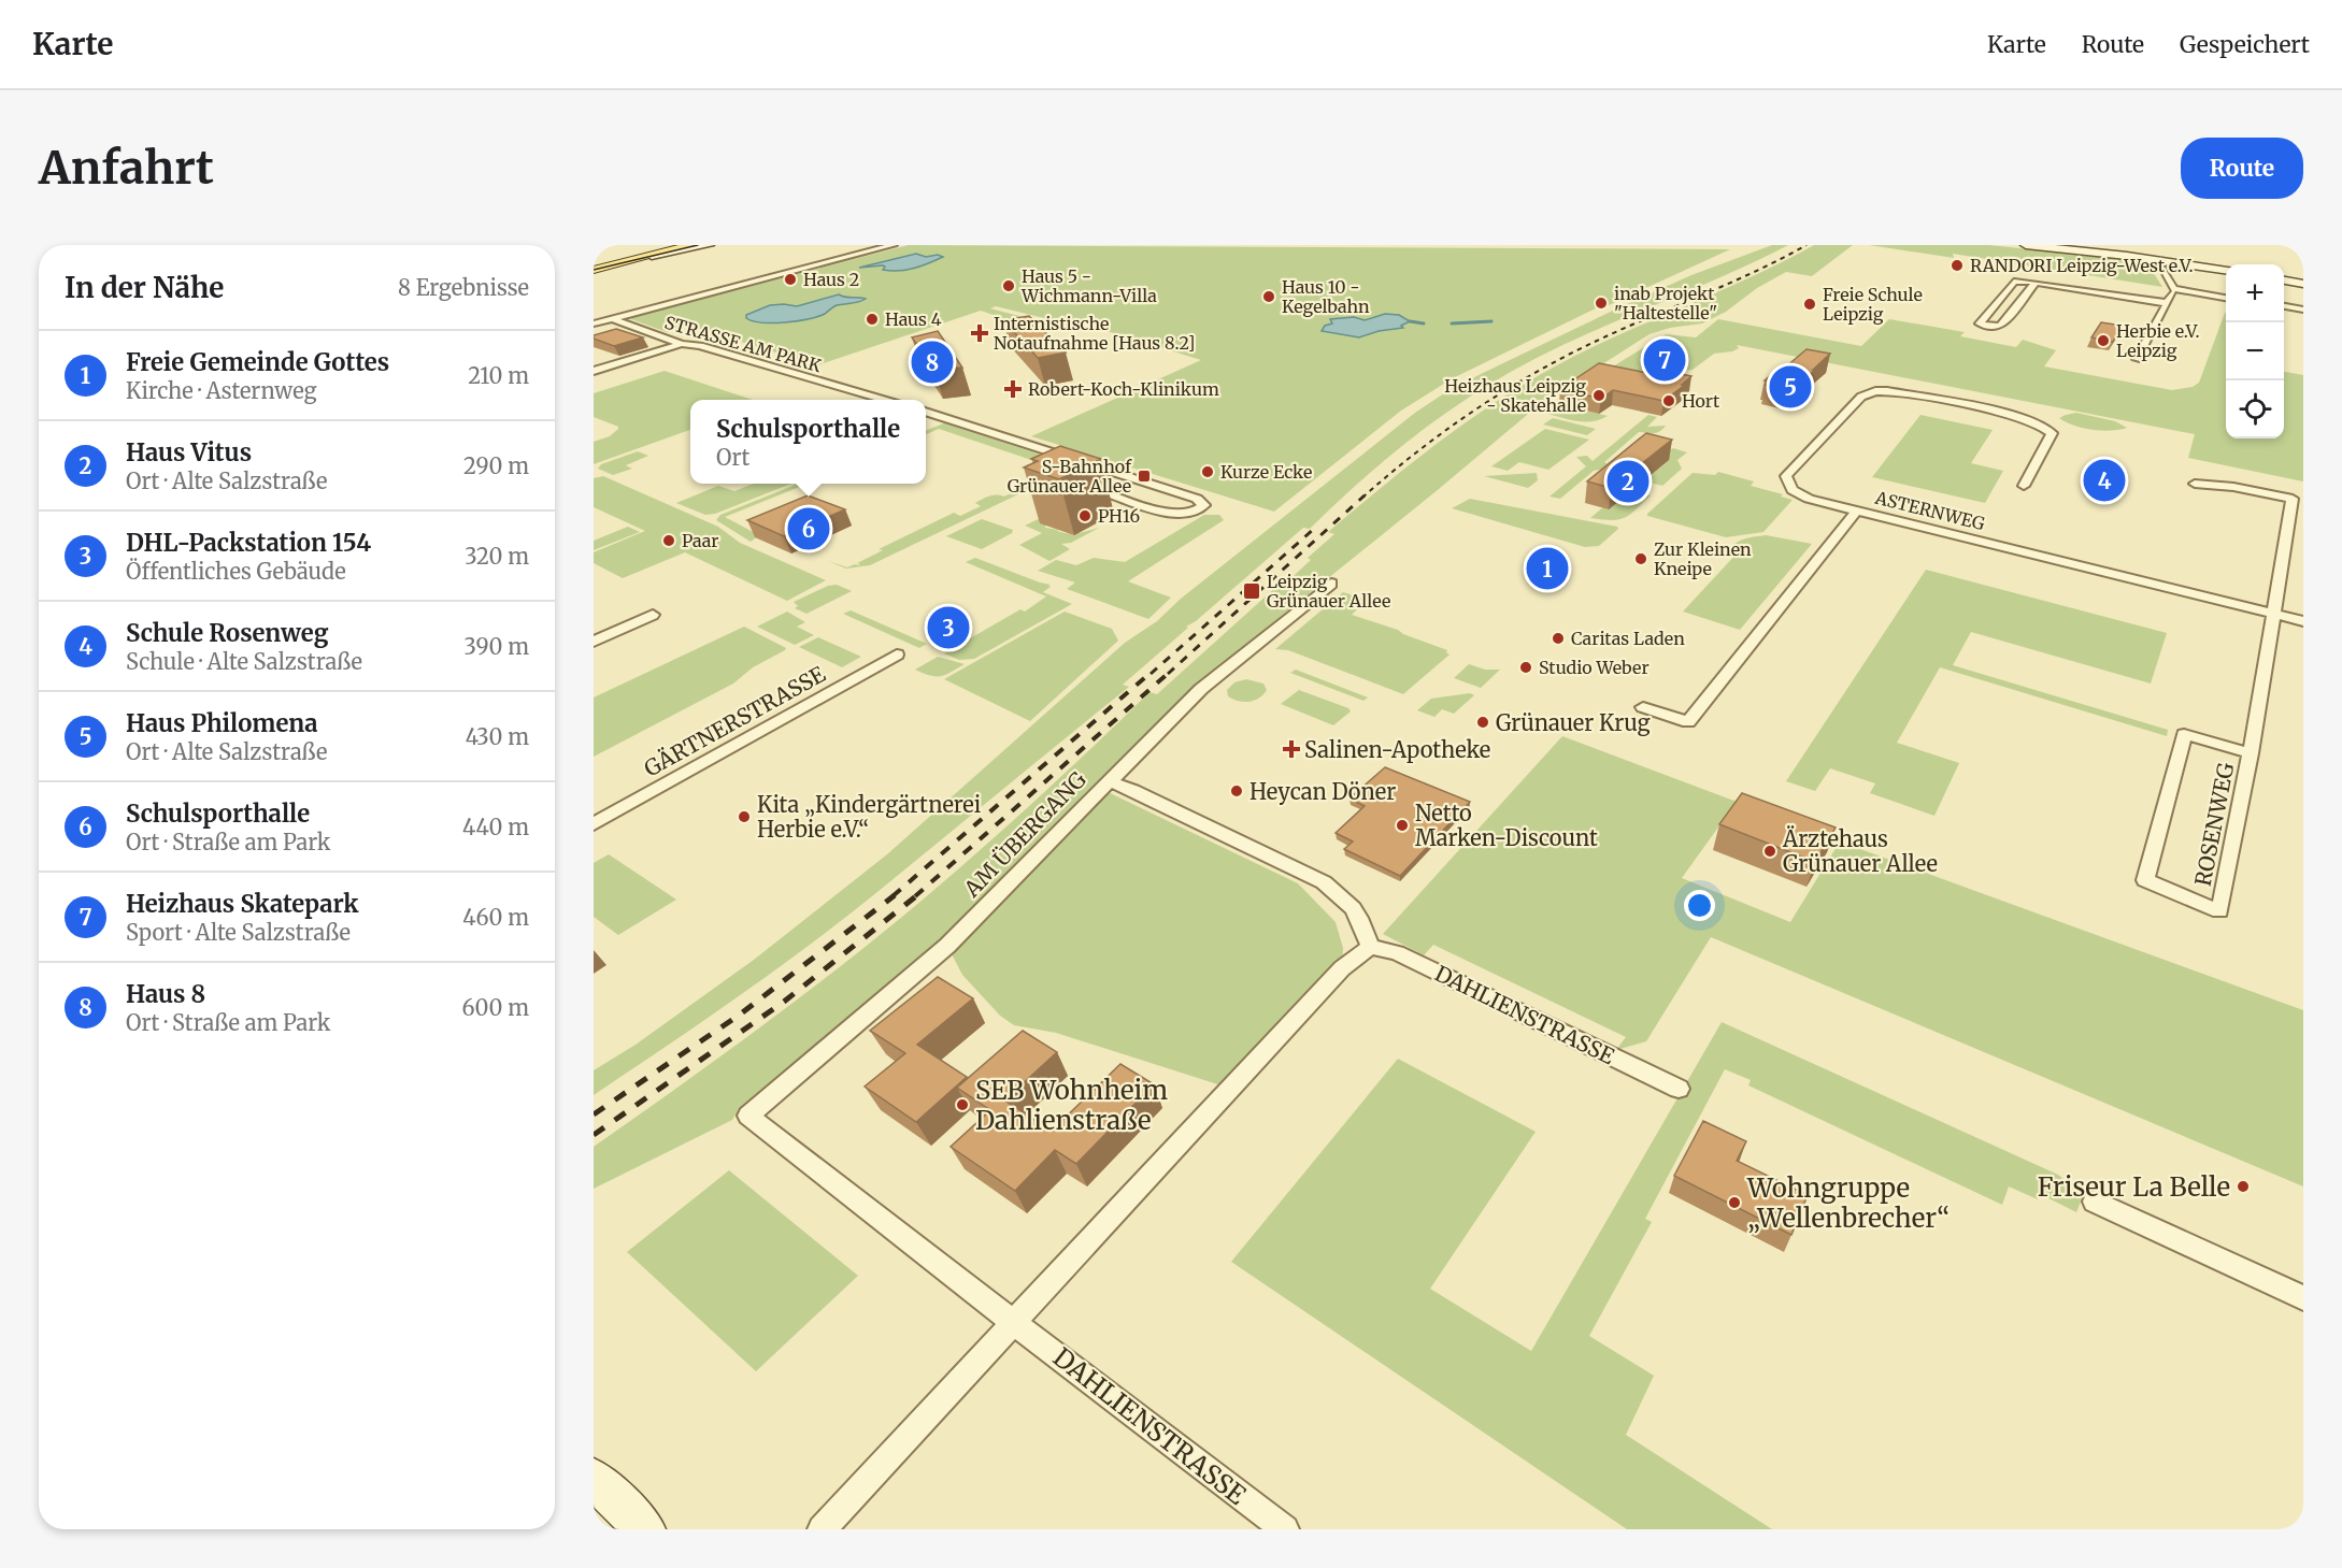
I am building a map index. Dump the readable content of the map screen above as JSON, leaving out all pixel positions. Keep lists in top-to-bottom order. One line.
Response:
{"streets":{"street":["STRASSE AM PARK","ASTERNWEG","GÄRTNERSTRASSE","ROSENWEG","AM ÜBERGANG","DAHLIENSTRASSE"]},"crossings":[["ASTERNWEG","ROSENWEG"],["AM ÜBERGANG","DAHLIENSTRASSE"]],"places":{"other":["RANDORI Leipzig-West e.V.","Haus 2","Haus 5 - Wichmann-Villa","Haus 10 - Kegelbahn","inab Projekt \"Haltestelle\"","Freie Schule Leipzig","Haus 4","Herbie e.V. Leipzig","Heizhaus Leipzig - Skatehalle","Hort","Kurze Ecke","PH16","Paar","Zur Kleinen Kneipe","Caritas Laden","Studio Weber","Grünauer Krug","Heycan Döner","Kita „Kindergärtnerei Herbie e.V.“","Netto Marken-Discount","Ärztehaus Grünauer Allee","SEB Wohnheim Dahlienstraße","Friseur La Belle","Wohngruppe „Wellenbrecher“"],"health":["Internistische Notaufnahme [Haus 8.2]","Robert-Koch-Klinikum","Salinen-Apotheke"],"transit":["S-Bahnhof Grünauer Allee","Leipzig Grünauer Allee"]},"page":{"header":"Karte","nav":["Karte","Route","Gespeichert"],"buttons":"Route","title":"Anfahrt","heading":["In der Nähe","8 Ergebnisse"],"map_buttons":["+","−"],"list":[{"mark":"1","name":"Freie Gemeinde Gottes","note":"Kirche · Asternweg","value":"210 m"},{"mark":"2","name":"Haus Vitus","note":"Ort · Alte Salzstraße","value":"290 m"},{"mark":"3","name":"DHL-Packstation 154","note":"Öffentliches Gebäude","value":"320 m"},{"mark":"4","name":"Schule Rosenweg","note":"Schule · Alte Salzstraße","value":"390 m"},{"mark":"5","name":"Haus Philomena","note":"Ort · Alte Salzstraße","value":"430 m"},{"mark":"6","name":"Schulsporthalle","note":"Ort · Straße am Park","value":"440 m"},{"mark":"7","name":"Heizhaus Skatepark","note":"Sport · Alte Salzstraße","value":"460 m"},{"mark":"8","name":"Haus 8","note":"Ort · Straße am Park","value":"600 m"}],"pins":["7","8","5","4","2","6","1","3"],"popup":["Schulsporthalle","Ort"]}}
